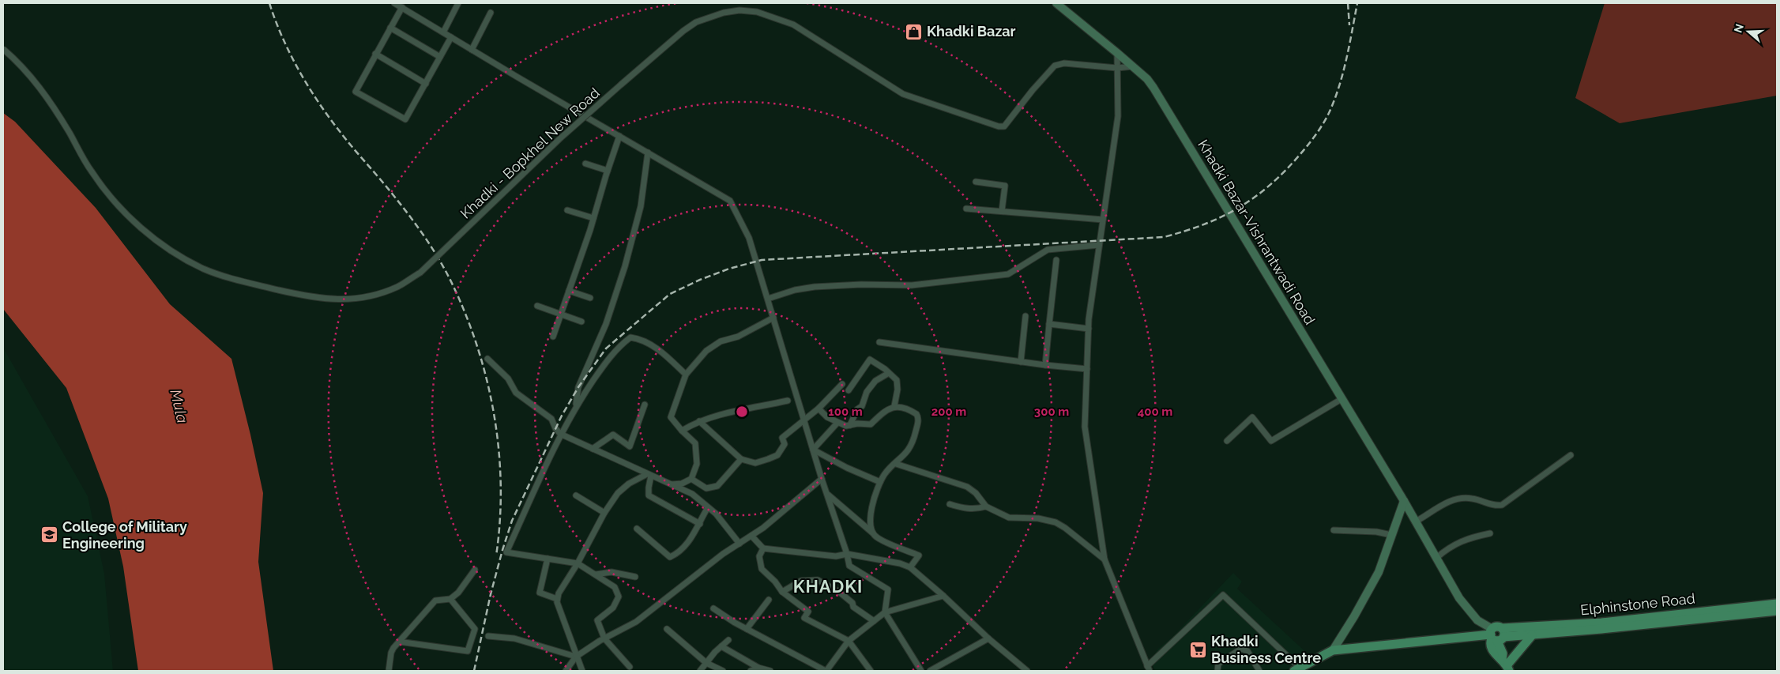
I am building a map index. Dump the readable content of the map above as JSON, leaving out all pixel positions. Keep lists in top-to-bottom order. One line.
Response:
{"streets":{"main road":["Elphinstone Road"],"street":["Khadki - Bopkhel New Road","Khadki Bazar-Vishrantwadi Road"]},"crossings":[["Khadki Bazar-Vishrantwadi Road","Elphinstone Road"]],"districts":["KHADKI"],"water":["Mula"],"places":{"shop":["Khadki Bazar"],"school or university":["College of Military Engineering"],"supermarket":["Khadki Business Centre"]},"north":"left","rings":["100 m","200 m","300 m","400 m"]}
